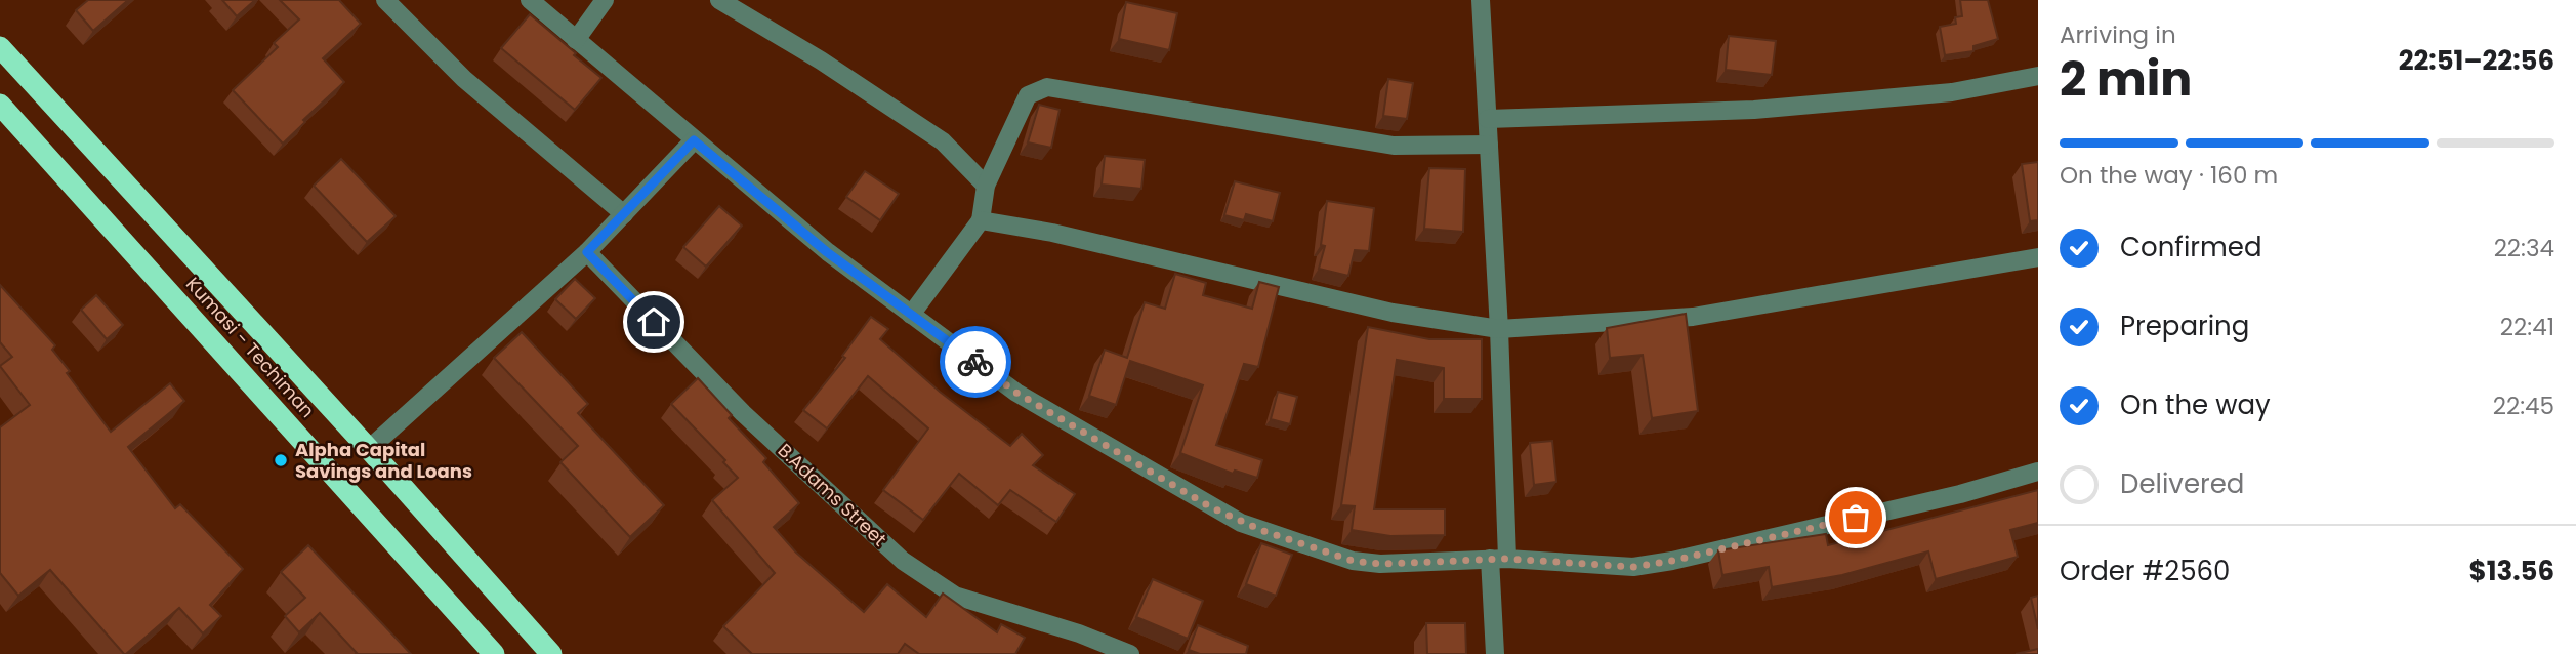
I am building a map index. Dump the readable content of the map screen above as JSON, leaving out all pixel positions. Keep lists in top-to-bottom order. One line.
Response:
{"streets":{"highway":["Kumasi - Techiman"],"lane":["B.Adams Street"]},"places":["Alpha Capital Savings and Loans"],"page":{"heading":["2 min","Arriving in","22:51–22:56"],"panel":["Order #2560","$13.56"],"bar":"On the way · 160 m","list":[["Confirmed","22:34"],["Preparing","22:41"],["On the way","22:45"],"Delivered"]}}
